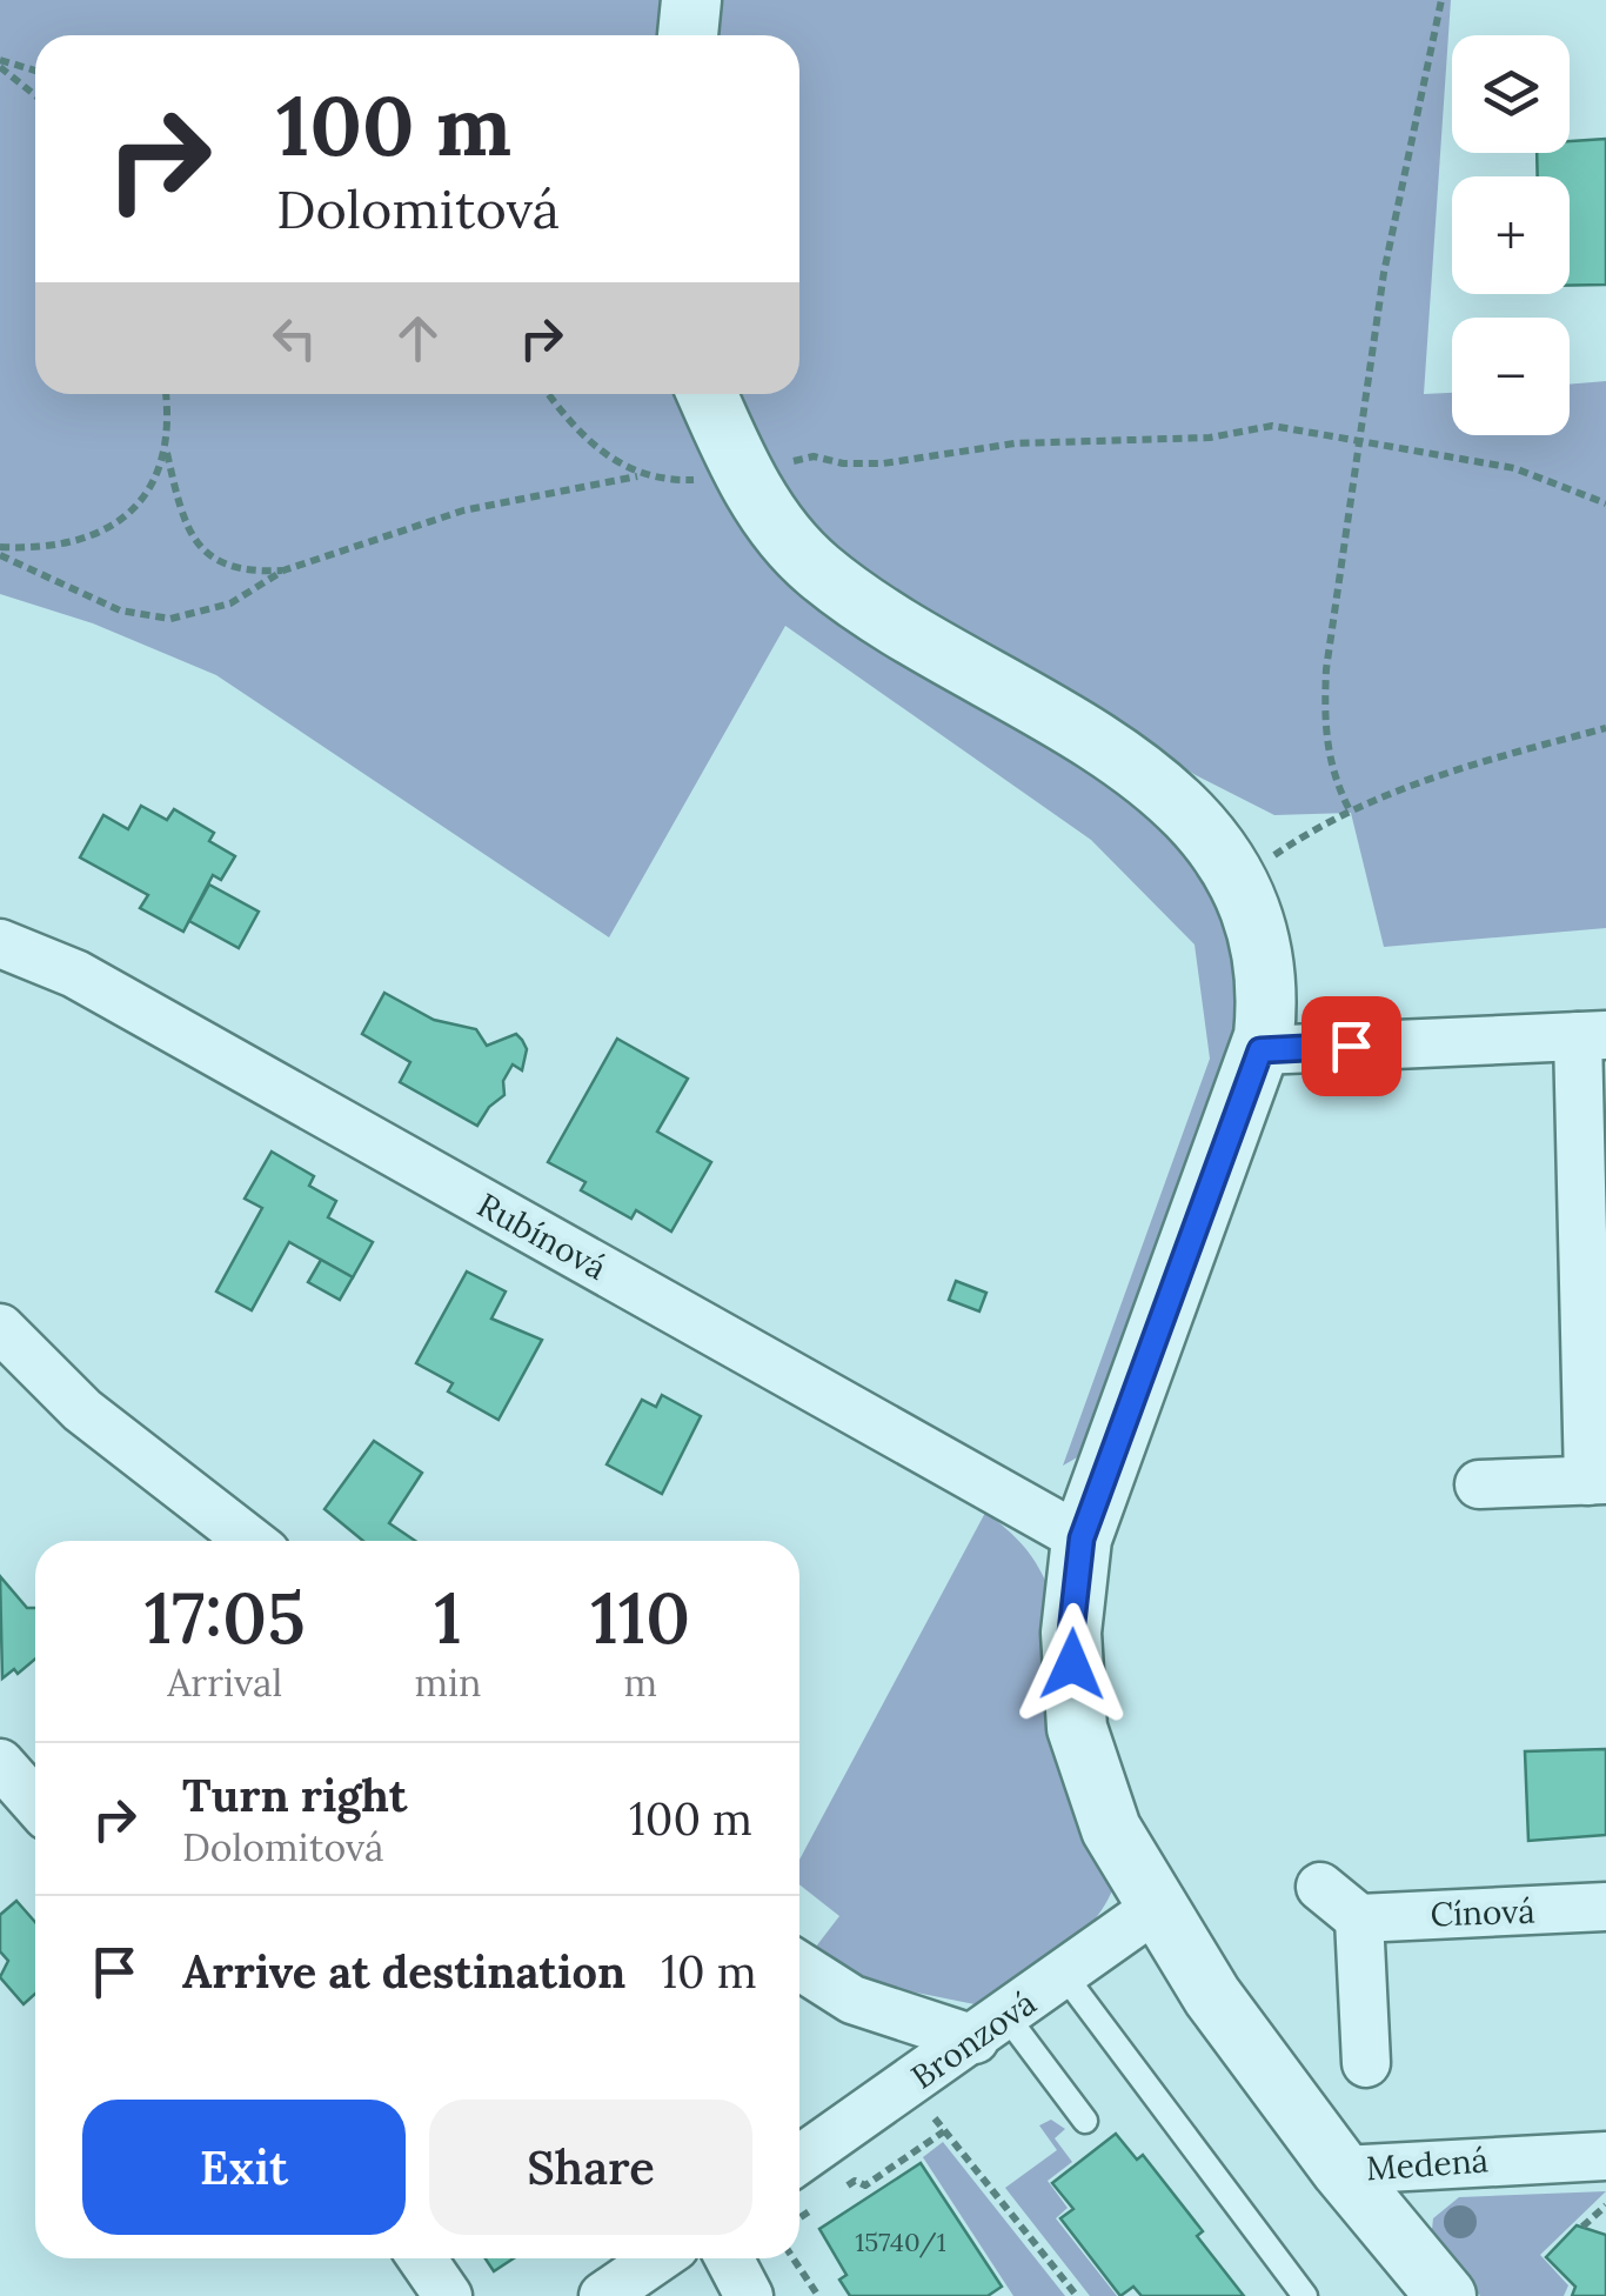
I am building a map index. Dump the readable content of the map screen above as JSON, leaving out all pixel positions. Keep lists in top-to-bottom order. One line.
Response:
{"streets":{"street":["Rubínová","Cínová","Bronzová","Medená"]},"house_numbers":["15740/1"],"page":{"map_buttons":["+","−"],"turn":["100 m","Dolomitová"],"eta":["17:05","Arrival","1","min","110","m"],"list":[{"name":"Turn right","note":"Dolomitová","value":"100 m"},{"name":"Arrive at destination","value":"10 m"}],"buttons":["Exit","Share"]}}
